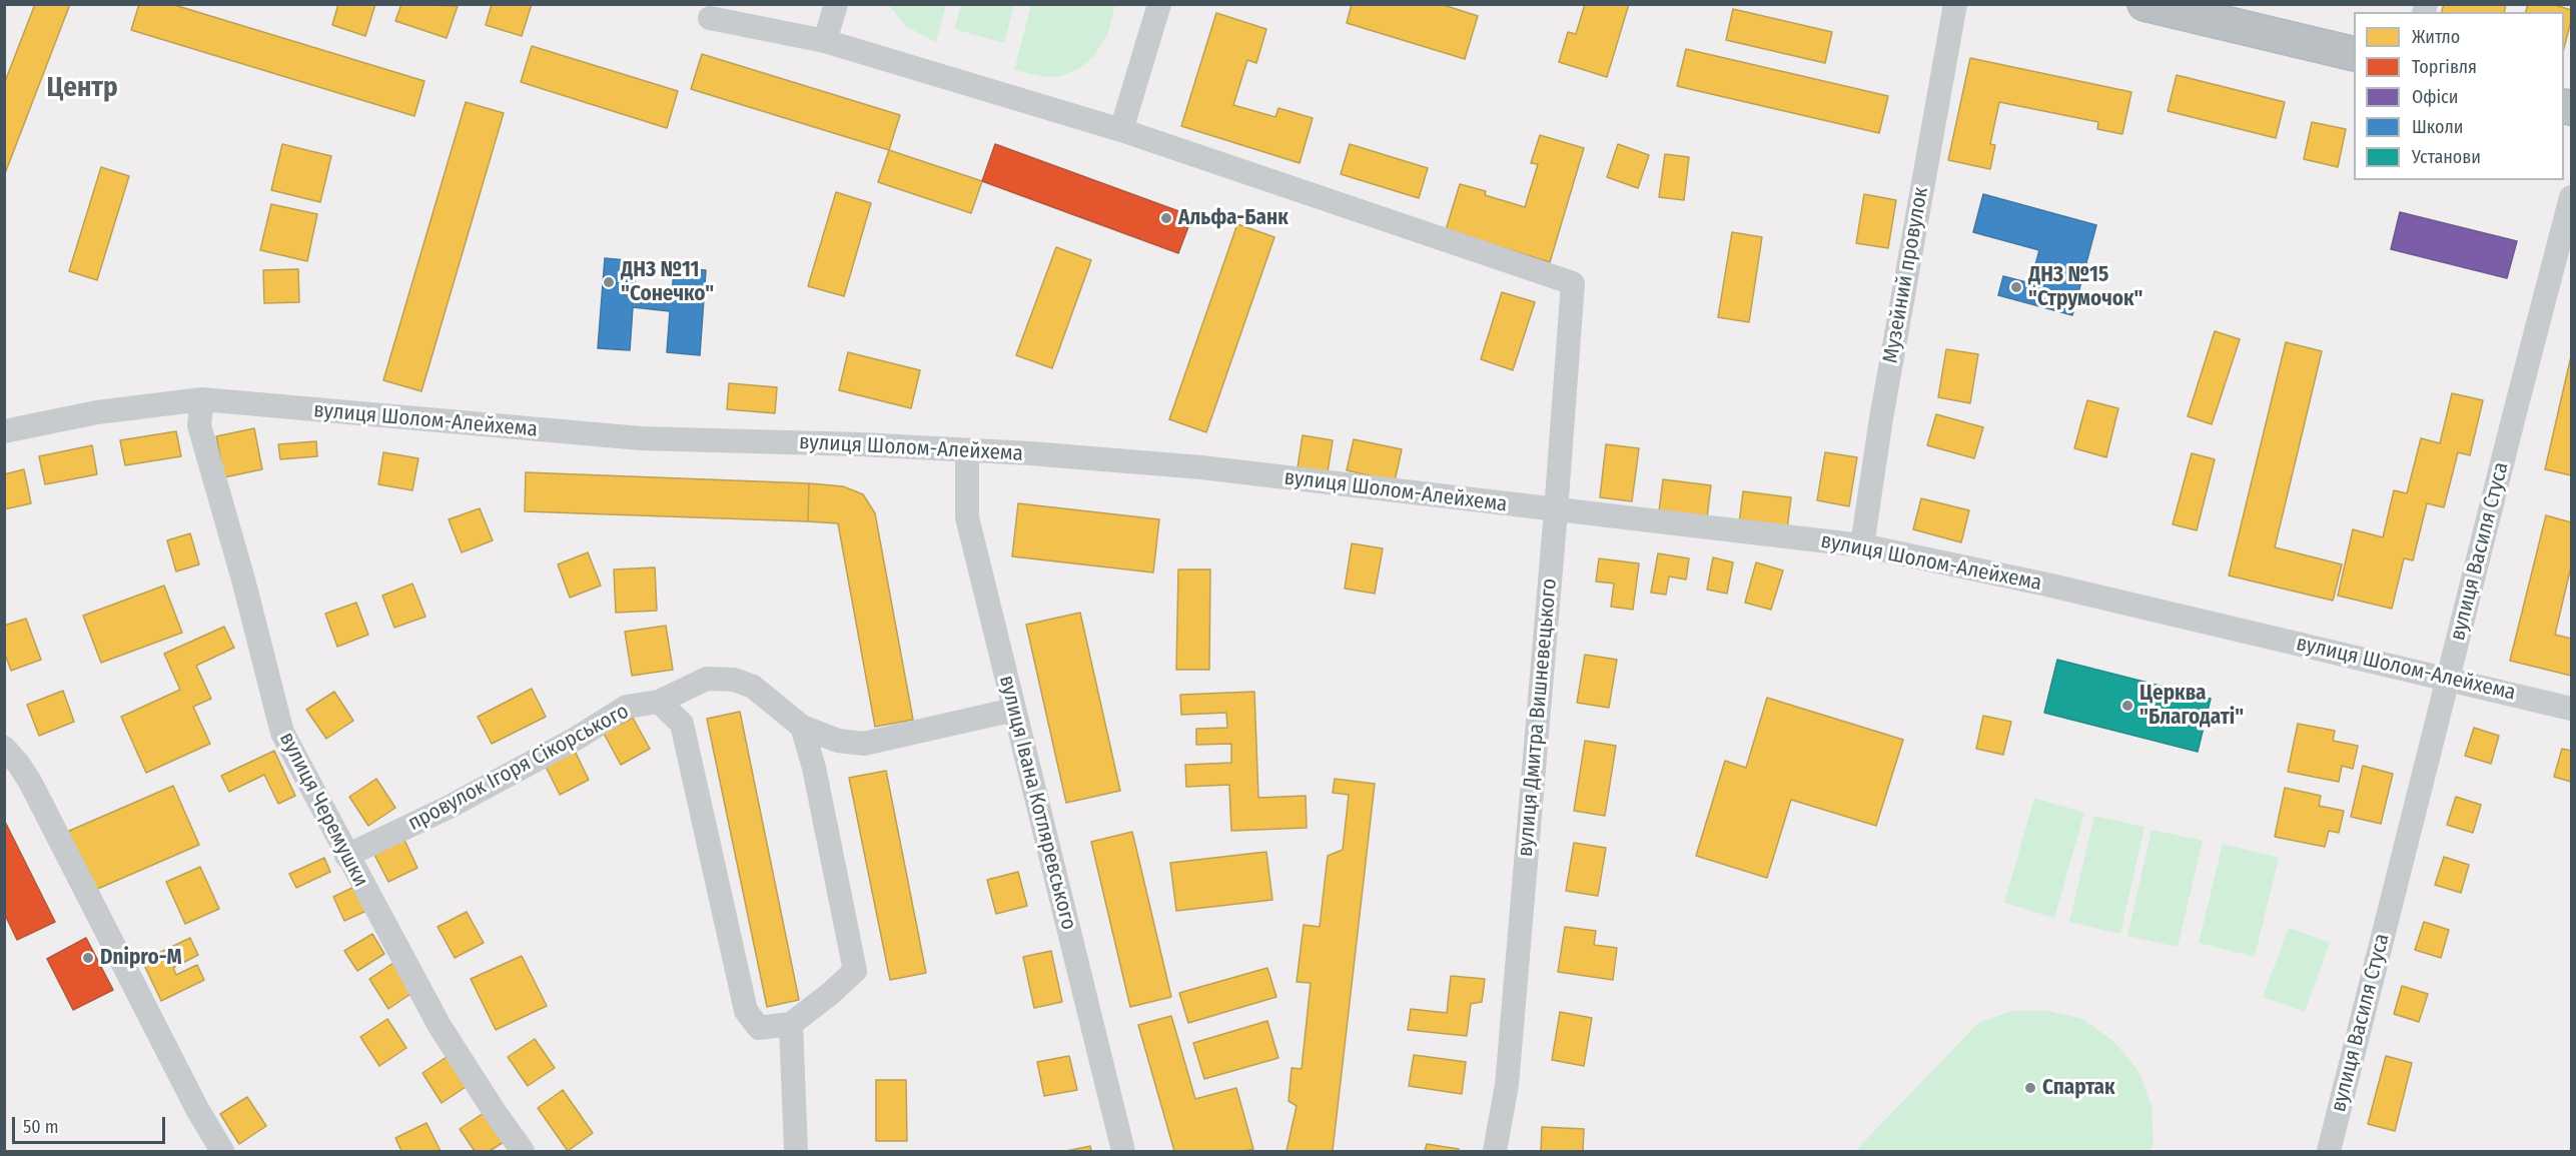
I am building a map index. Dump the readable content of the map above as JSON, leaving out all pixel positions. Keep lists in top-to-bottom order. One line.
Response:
{"streets":{"street":["Музейний провулок","вулиця Шолом-Алейхема","вулиця Василя Стуса","вулиця Дмитра Вишневецького","провулок Ігоря Сікорського","вулиця Івана Котляревського","вулиця Черемушки"]},"crossings":[["Музейний провулок","вулиця Шолом-Алейхема"],["вулиця Шолом-Алейхема","вулиця Василя Стуса"],["вулиця Шолом-Алейхема","вулиця Дмитра Вишневецького"],["вулиця Шолом-Алейхема","вулиця Івана Котляревського"],["вулиця Шолом-Алейхема","вулиця Черемушки"],["провулок Ігоря Сікорського","вулиця Івана Котляревського"],["провулок Ігоря Сікорського","вулиця Черемушки"]],"districts":["Центр"],"places":["Альфа-Банк","ДНЗ №11 \"Сонечко\"","ДНЗ №15 \"Струмочок\"","Церква \"Благодаті\"","Dnipro-M","Спартак"],"legend":["Житло","Торгівля","Офіси","Школи","Установи"],"scale_bar":"50 m"}
